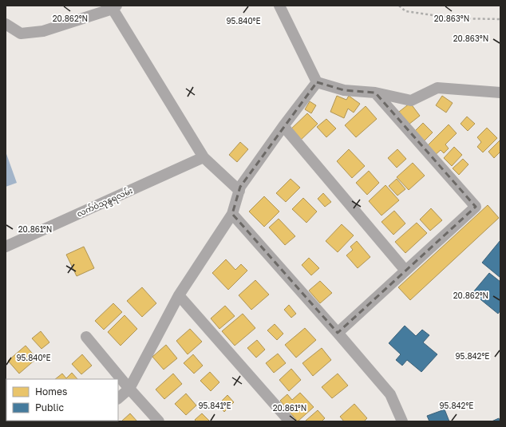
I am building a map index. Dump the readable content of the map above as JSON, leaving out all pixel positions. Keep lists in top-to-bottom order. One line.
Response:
{"streets":{"street":["လက်ဝဲသုန္ဒရလမ်း"]},"legend":["Homes","Public"],"coordinates":["20.862°N","20.863°N","95.840°E","20.861°N","95.842°E","95.841°E"]}
